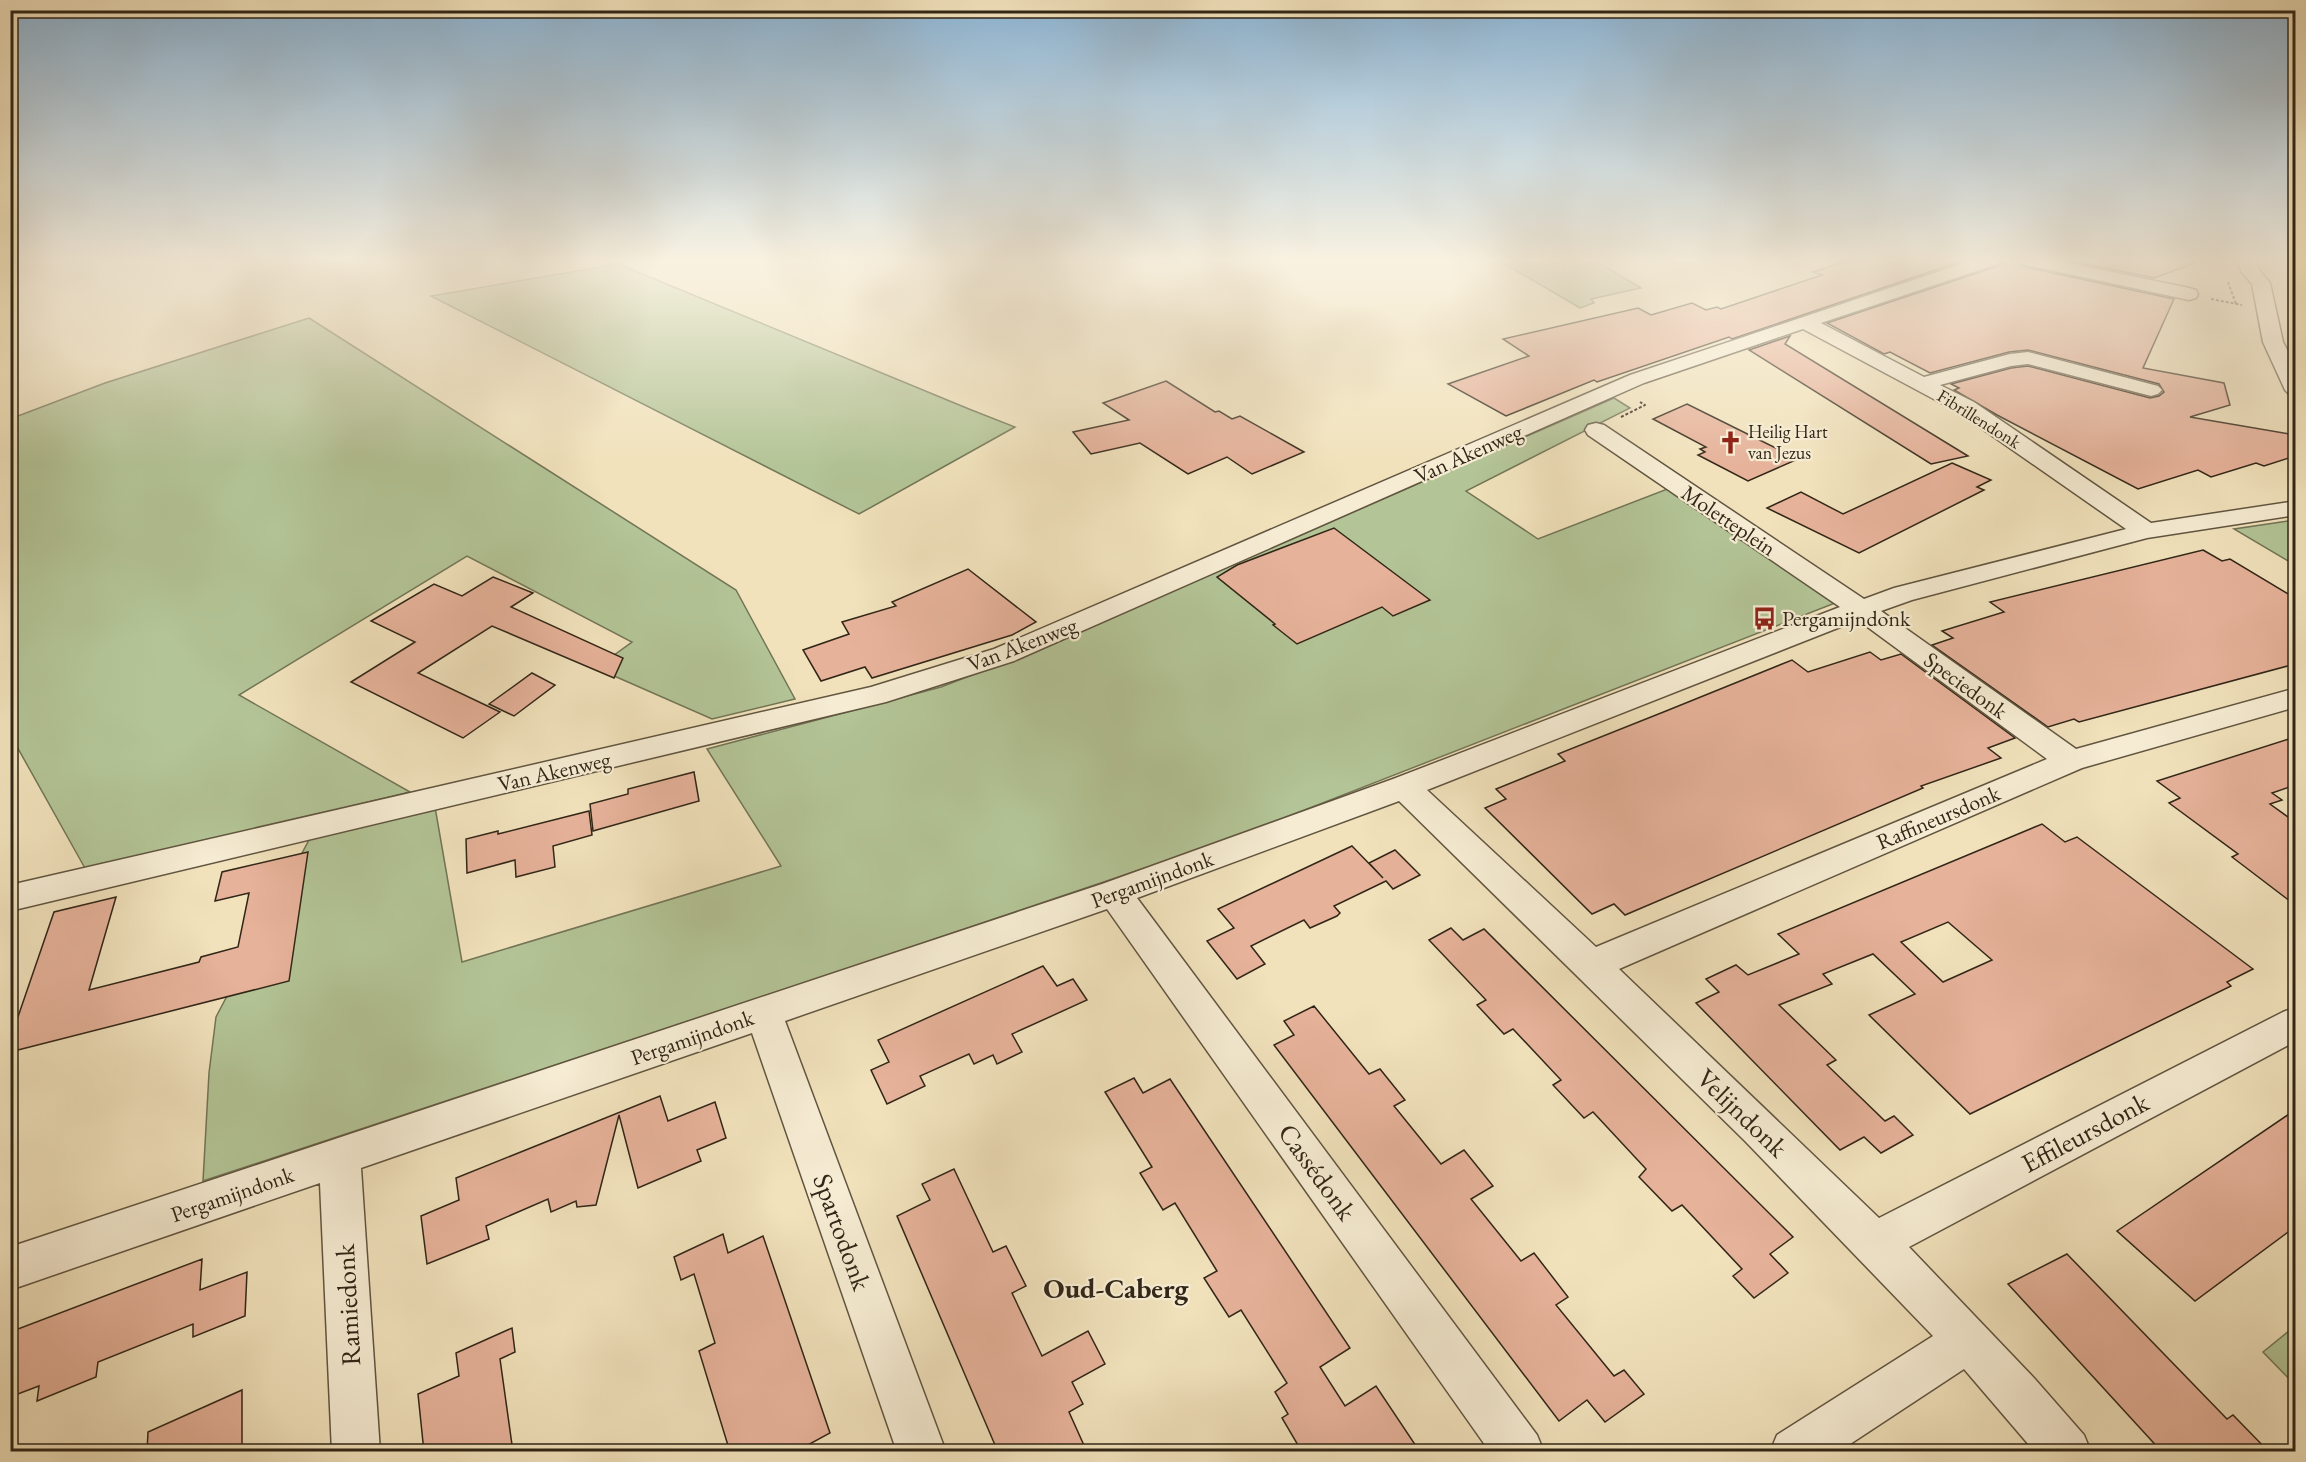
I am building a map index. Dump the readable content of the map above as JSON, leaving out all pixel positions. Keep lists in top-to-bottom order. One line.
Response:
{"streets":{"street":["Fibrillendonk","Van Akenweg","Moletteplein","Speciedonk","Raffineursdonk","Pergamijndonk","Velijndonk","Effileursdonk","Cassédonk","Spartodonk","Ramiedonk"]},"crossings":[["Fibrillendonk","Pergamijndonk"],["Moletteplein","Speciedonk"],["Moletteplein","Pergamijndonk"],["Speciedonk","Raffineursdonk"],["Speciedonk","Pergamijndonk"],["Raffineursdonk","Velijndonk"],["Pergamijndonk","Velijndonk"],["Pergamijndonk","Cassédonk"],["Pergamijndonk","Spartodonk"],["Pergamijndonk","Ramiedonk"],["Velijndonk","Effileursdonk"]],"districts":["Oud-Caberg"],"places":{"church":["Heilig Hart van Jezus"],"bus stop":["Pergamijndonk"]}}
